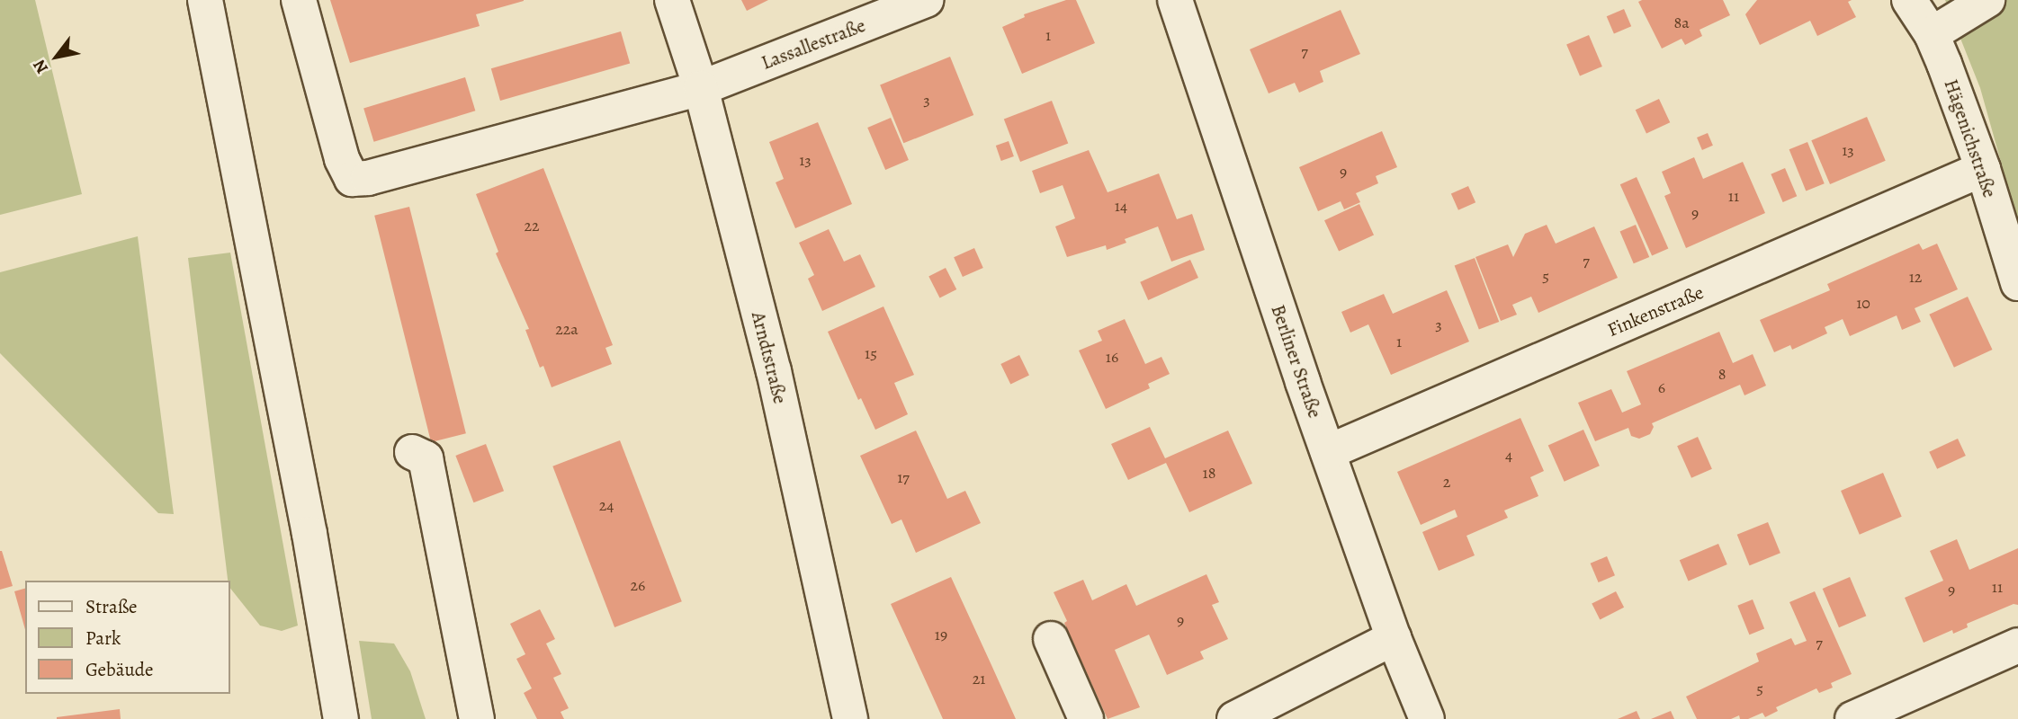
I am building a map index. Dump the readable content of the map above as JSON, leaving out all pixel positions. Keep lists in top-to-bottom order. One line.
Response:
{"streets":{"street":["Lassallestraße","Hägenichstraße","Finkenstraße","Arndtstraße","Berliner Straße"]},"crossings":[["Lassallestraße","Arndtstraße"],["Hägenichstraße","Finkenstraße"],["Finkenstraße","Berliner Straße"]],"house_numbers":["8a","1","7","3","13","13","9","11","14","9","22","7","5","12","10","3","22a","1","15","16","8","6","4","18","17","2","24","26","11","9","9","19","7","21","5"],"legend":["Straße","Park","Gebäude"],"north":"bottom left"}
